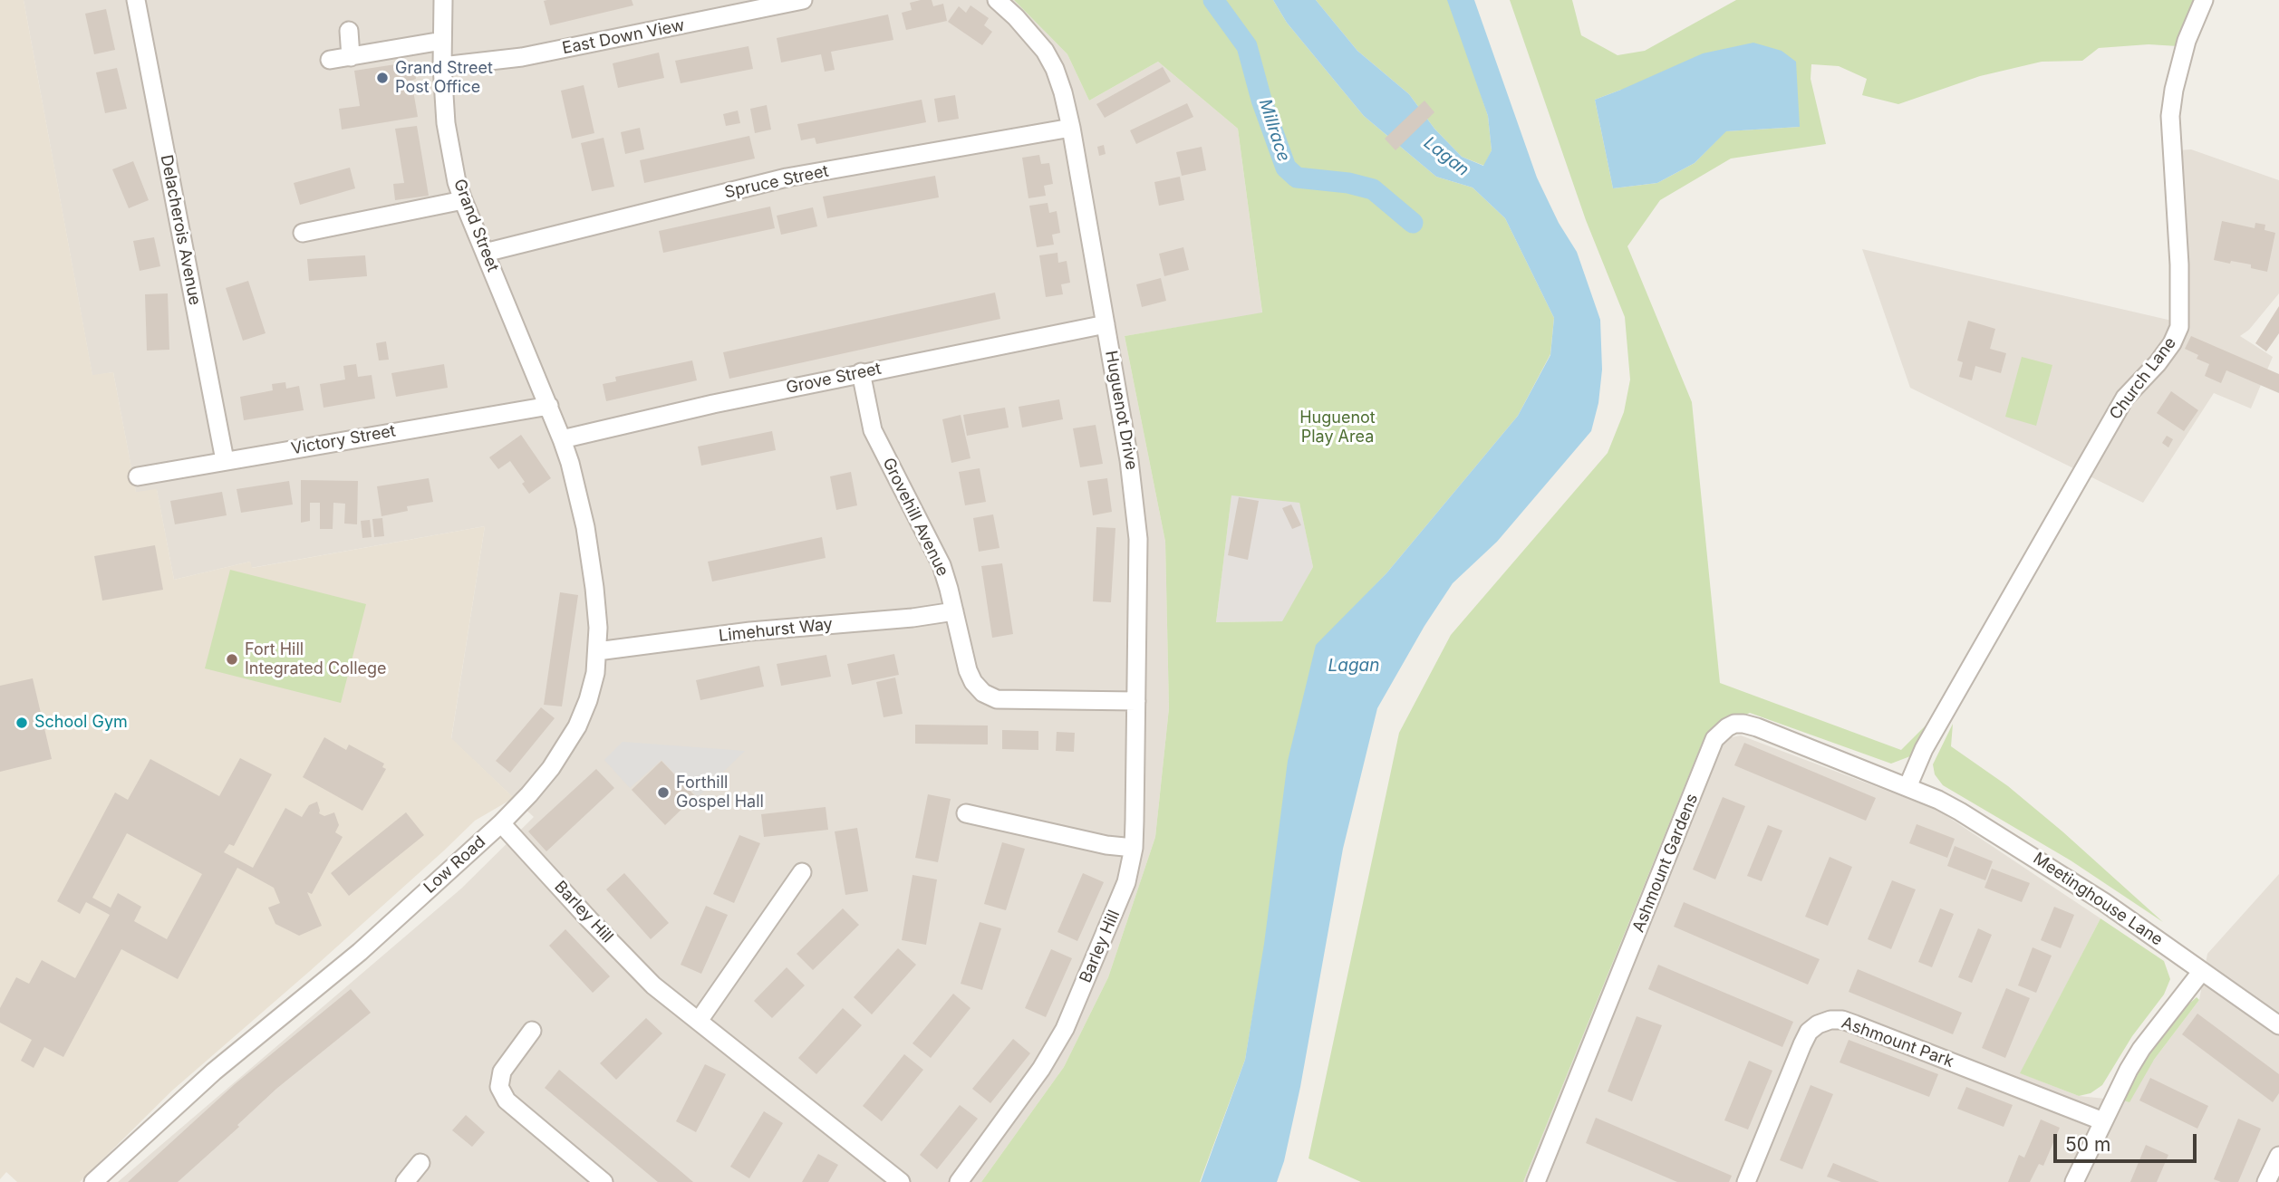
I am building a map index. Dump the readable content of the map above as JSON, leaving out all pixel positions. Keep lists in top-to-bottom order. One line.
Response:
{"streets":{"street":["East Down View","Spruce Street","Grand Street","Delacherois Avenue","Grove Street","Church Lane","Huguenot Drive","Victory Street","Grovehill Avenue","Limehurst Way","Ashmount Gardens","Low Road","Meetinghouse Lane","Barley Hill","Ashmount Park"]},"crossings":[["East Down View","Grand Street"],["Spruce Street","Grand Street"],["Spruce Street","Huguenot Drive"],["Grand Street","Grove Street"],["Grand Street","Victory Street"],["Grand Street","Low Road"],["Delacherois Avenue","Victory Street"],["Grove Street","Huguenot Drive"],["Grove Street","Grovehill Avenue"],["Grove Street","Low Road"],["Church Lane","Ashmount Gardens"],["Church Lane","Meetinghouse Lane"],["Huguenot Drive","Grovehill Avenue"],["Huguenot Drive","Barley Hill"],["Grovehill Avenue","Limehurst Way"],["Limehurst Way","Low Road"],["Ashmount Gardens","Meetinghouse Lane"],["Low Road","Barley Hill"]],"water":["Millrace","Lagan"],"parks":["Huguenot Play Area"],"places":["Grand Street Post Office","Fort Hill Integrated College","School Gym","Forthill Gospel Hall"],"scale_bar":"50 m"}
